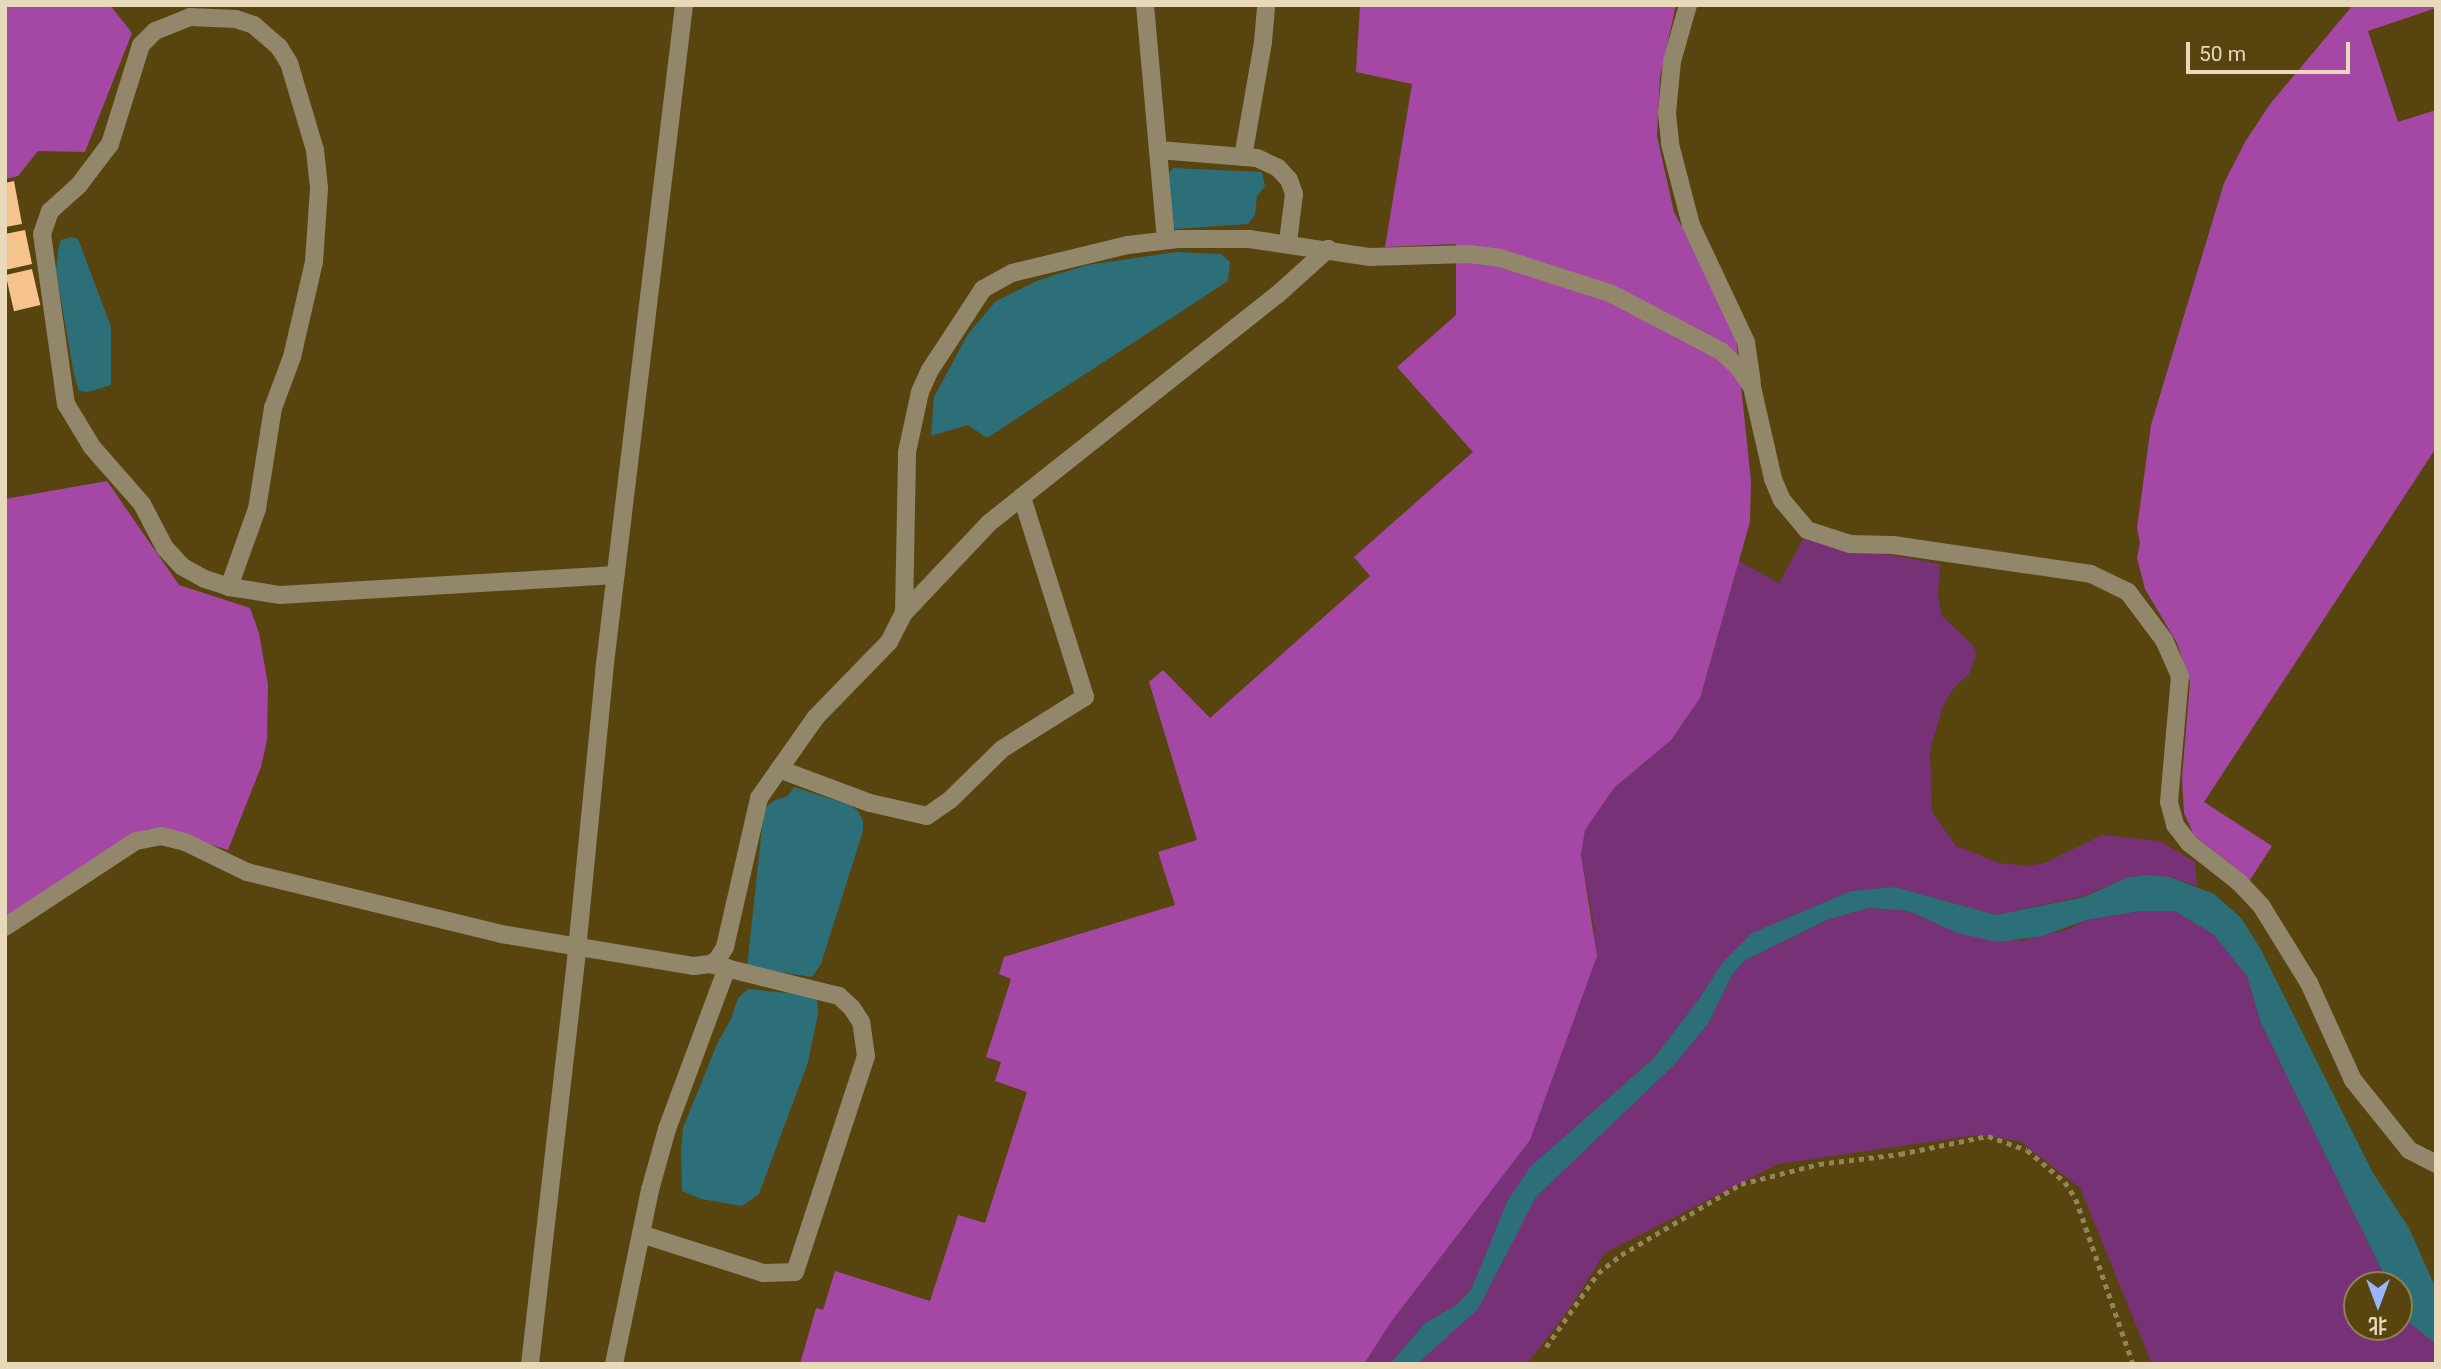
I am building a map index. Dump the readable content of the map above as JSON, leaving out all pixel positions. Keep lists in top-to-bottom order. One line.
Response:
{"scale_bar":"50 m","north":"bottom"}
